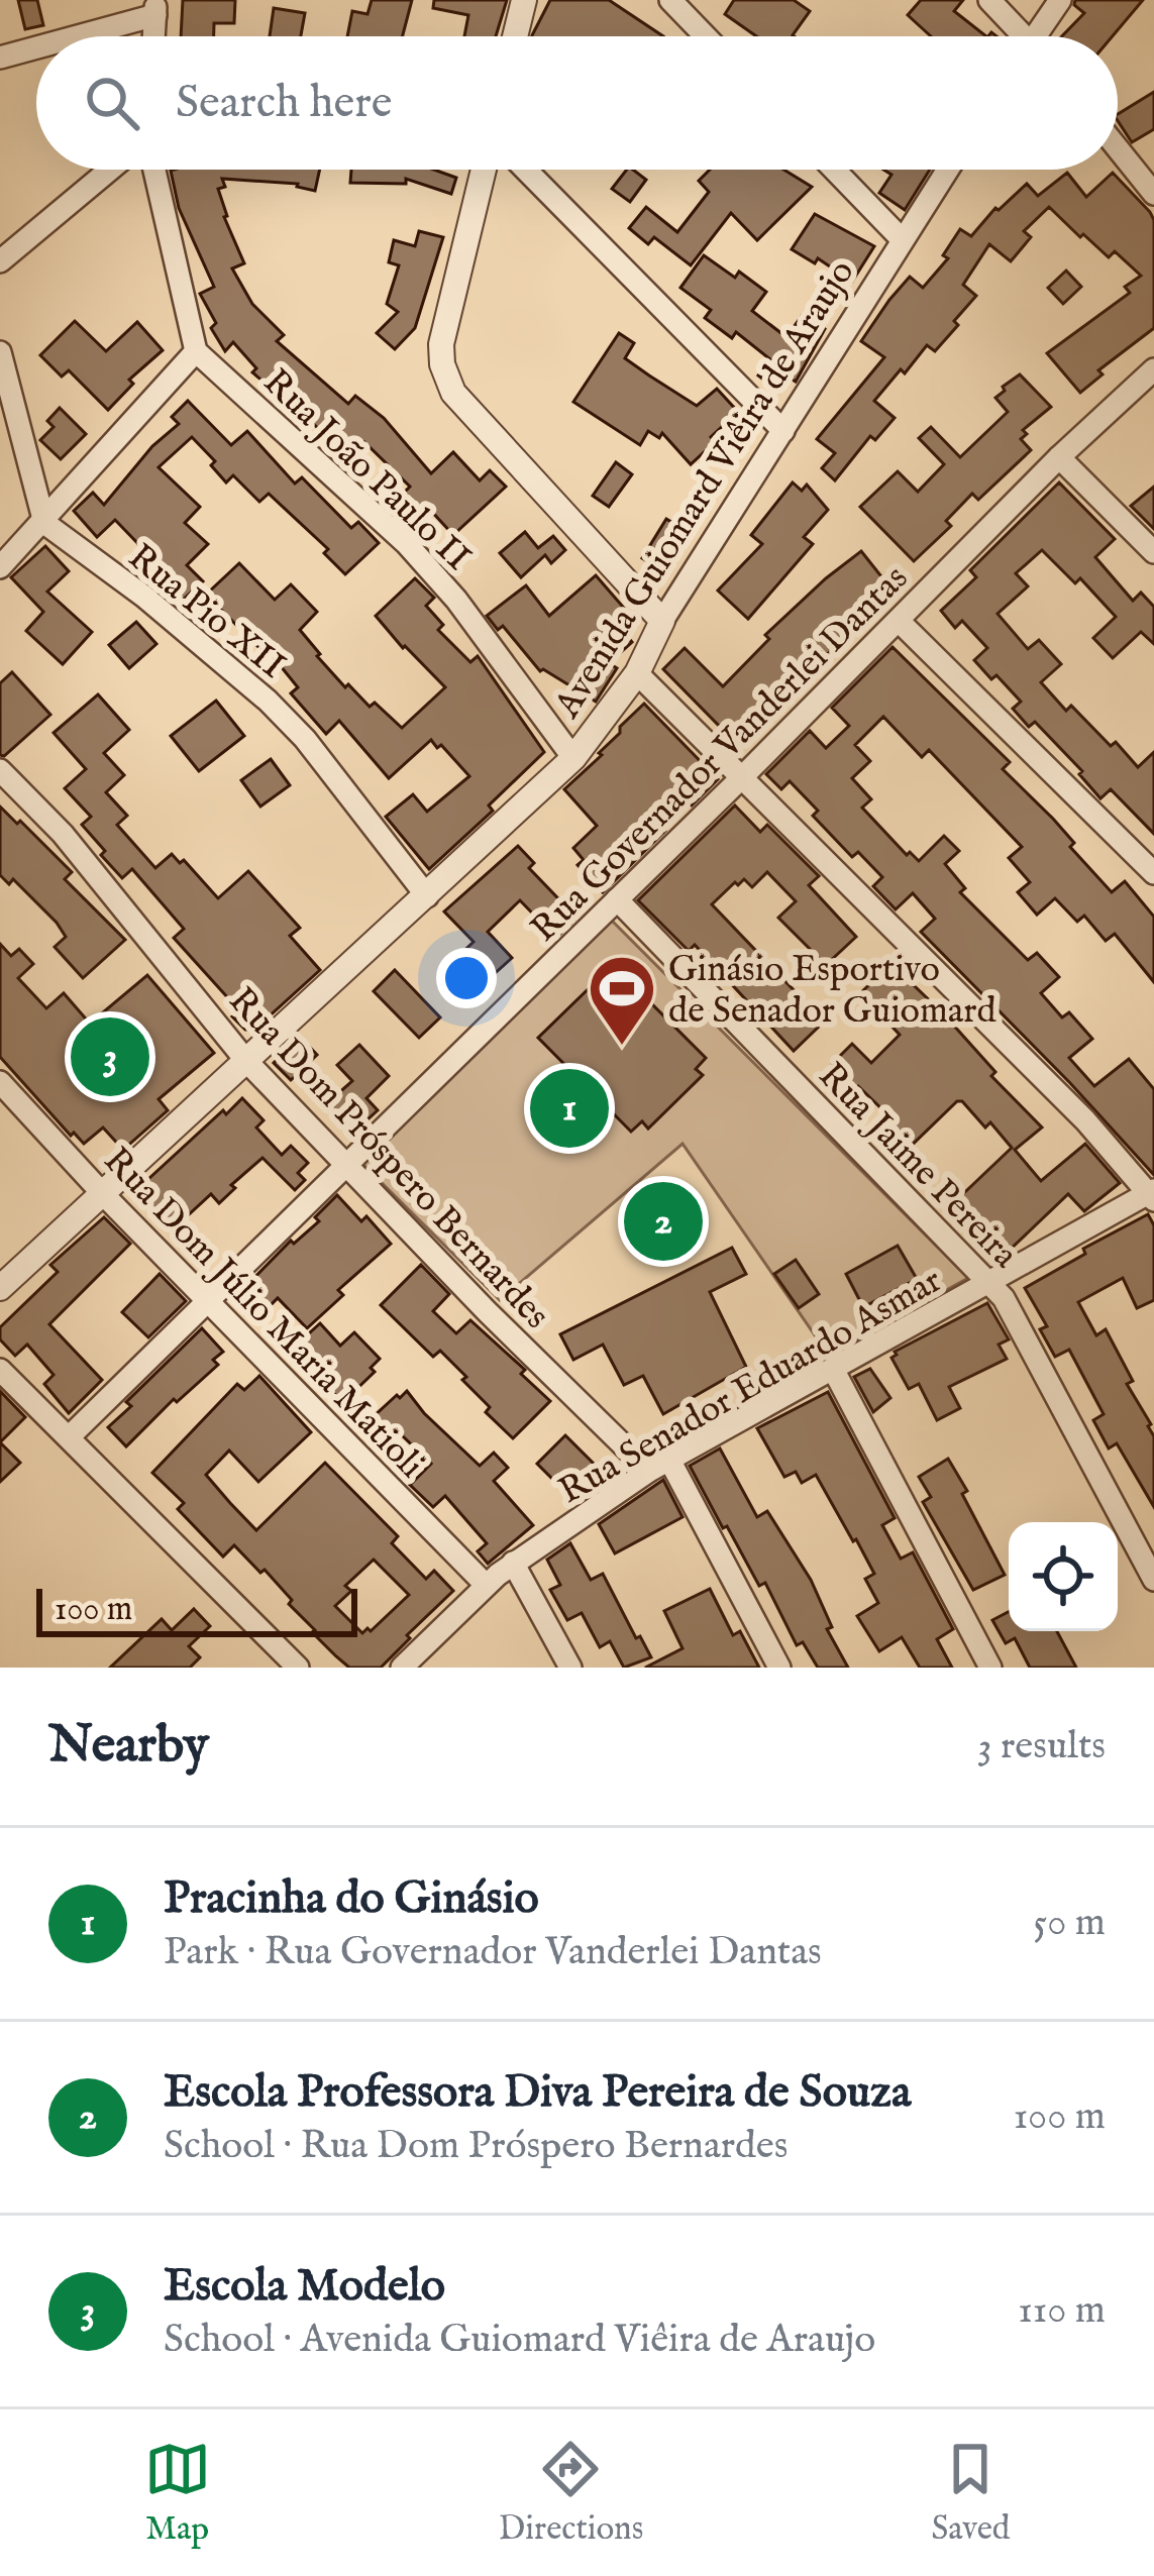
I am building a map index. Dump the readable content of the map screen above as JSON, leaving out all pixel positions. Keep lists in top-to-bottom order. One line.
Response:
{"streets":{"street":["Rua João Paulo II","Avenida Guiomard Viêira de Araujo","Rua Pio XII","Rua Governador Vanderlei Dantas","Rua Dom Próspero Bernardes","Rua Jaime Pereira","Rua Dom Júlio Maria Matioli","Rua Senador Eduardo Asmar"]},"crossings":[["Rua João Paulo II","Avenida Guiomard Viêira de Araujo"],["Avenida Guiomard Viêira de Araujo","Rua Pio XII"],["Avenida Guiomard Viêira de Araujo","Rua Dom Próspero Bernardes"],["Avenida Guiomard Viêira de Araujo","Rua Dom Júlio Maria Matioli"],["Rua Governador Vanderlei Dantas","Rua Dom Próspero Bernardes"],["Rua Governador Vanderlei Dantas","Rua Jaime Pereira"],["Rua Governador Vanderlei Dantas","Rua Dom Júlio Maria Matioli"],["Rua Dom Próspero Bernardes","Rua Senador Eduardo Asmar"],["Rua Jaime Pereira","Rua Senador Eduardo Asmar"],["Rua Dom Júlio Maria Matioli","Rua Senador Eduardo Asmar"]],"places":{"sports":["Ginásio Esportivo de Senador Guiomard"]},"scale_bar":"100 m","page":{"search":"Search here","pins":["3","1","2"],"scale":"100 m","heading":["Nearby","3 results"],"list":[{"mark":"1","name":"Pracinha do Ginásio","note":"Park · Rua Governador Vanderlei Dantas","value":"50 m"},{"mark":"2","name":"Escola Professora Diva Pereira de Souza","note":"School · Rua Dom Próspero Bernardes","value":"100 m"},{"mark":"3","name":"Escola Modelo","note":"School · Avenida Guiomard Viêira de Araujo","value":"110 m"}],"nav":["Map","Directions","Saved"]}}
